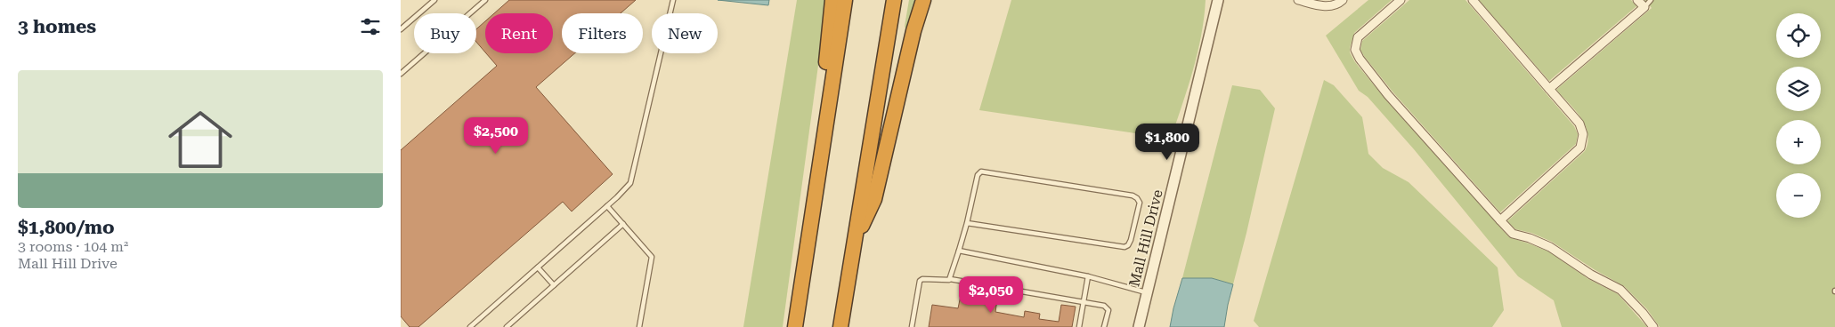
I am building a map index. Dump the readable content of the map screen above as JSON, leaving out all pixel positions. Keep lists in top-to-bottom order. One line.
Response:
{"streets":{"street":["Mall Hill Drive"]},"page":{"heading":"3 homes","map_buttons":["+","−"],"chip":["Buy","Rent","Filters","New"],"list":[{"name":"$1,800/mo","note":"3 rooms · 104 m² · Mall Hill Drive"}],"price":["$2,500","$1,800","$2,050"]}}
